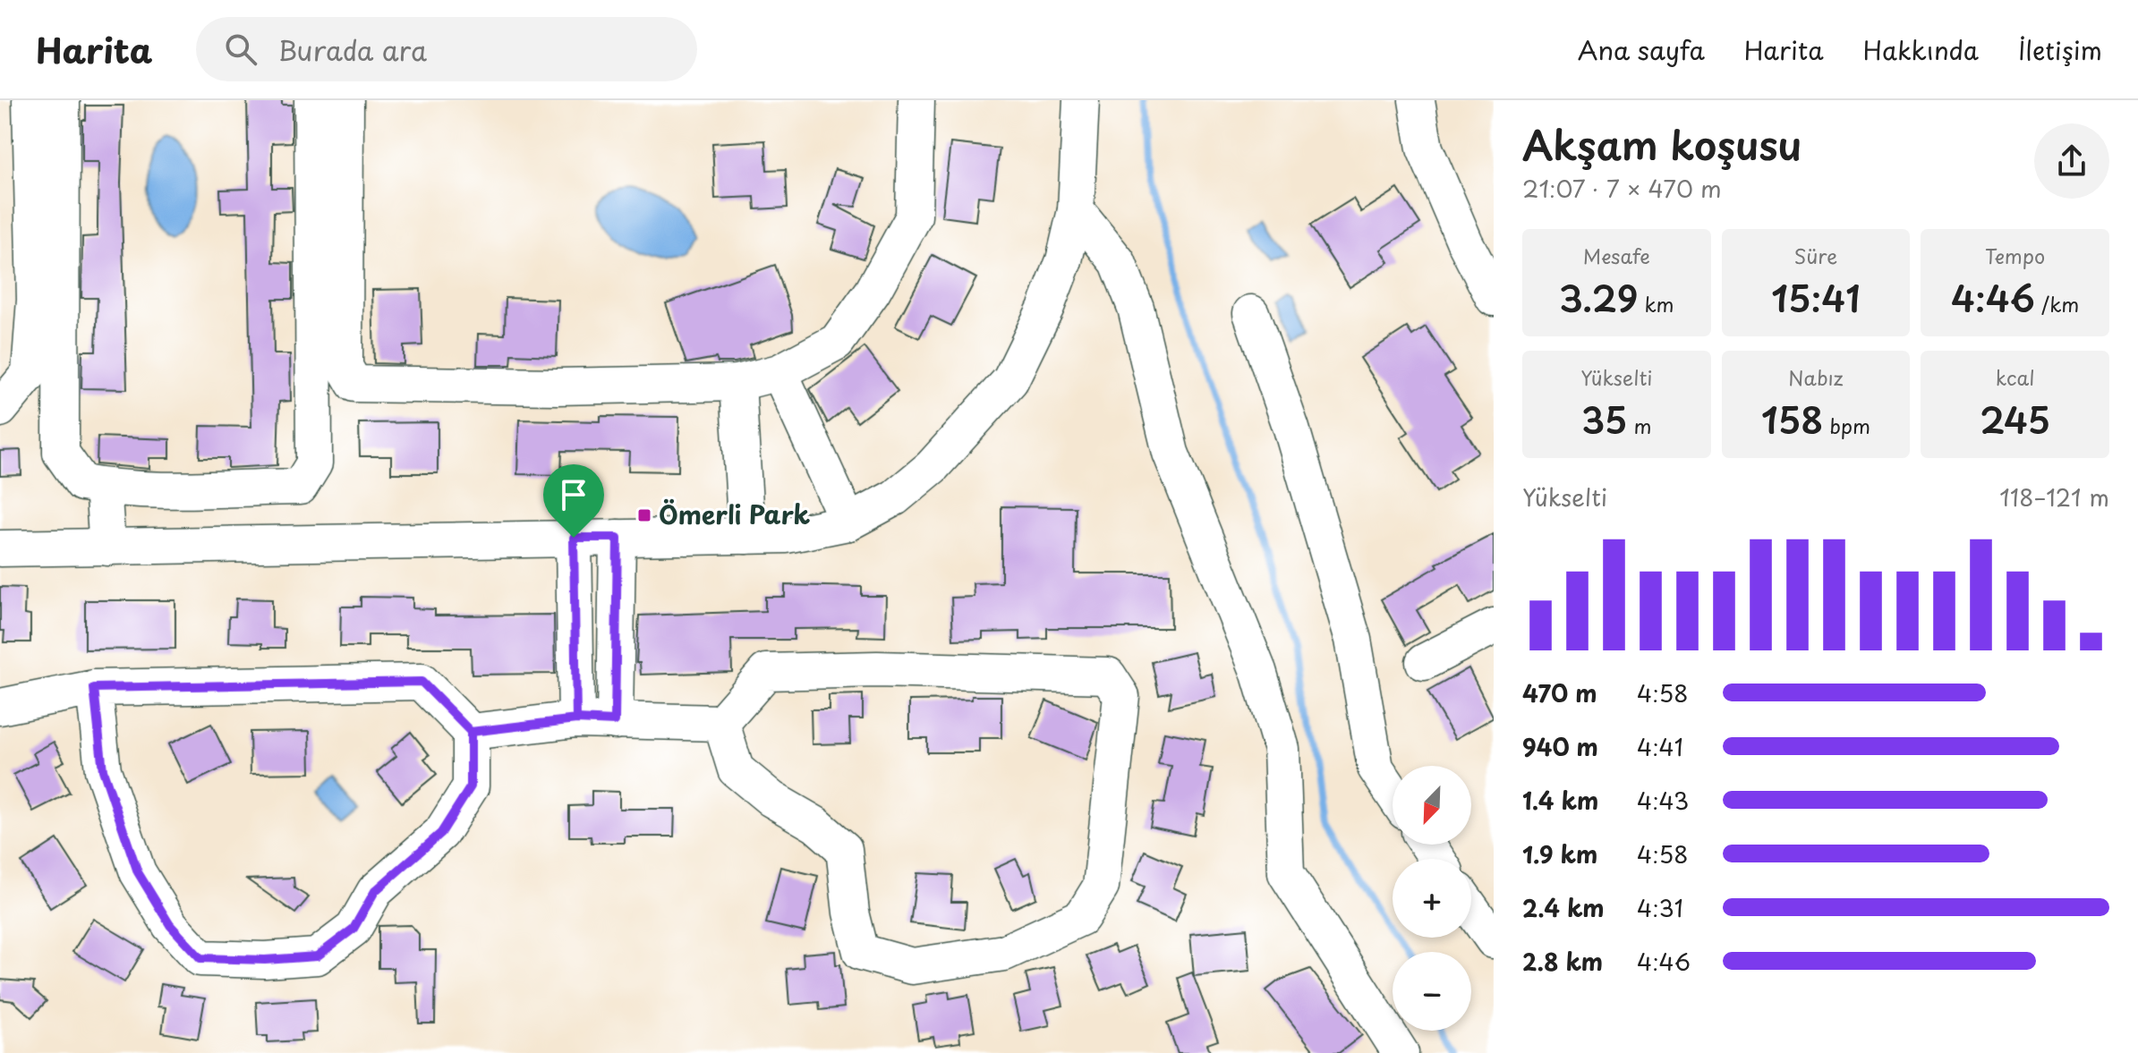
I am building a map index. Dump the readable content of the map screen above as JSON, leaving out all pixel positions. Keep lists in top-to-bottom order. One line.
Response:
{"places":{"transit":["Ömerli Park"]},"north":"bottom left","page":{"header":"Harita","search":"Burada ara","nav":["Ana sayfa","Harita","Hakkında","İletişim"],"heading":["Akşam koşusu","21:07 · 7 × 470 m"],"stats":[["Mesafe","3.29 km"],["Süre","15:41"],["Tempo","4:46 /km"],["Yükselti","35 m"],["Nabız","158 bpm"],["kcal","245"]],"chart":["Yükselti","118–121 m"],"list":[{"name":"470 m","note":"4:58"},{"name":"940 m","note":"4:41"},{"name":"1.4 km","note":"4:43"},{"name":"1.9 km","note":"4:58"},{"name":"2.4 km","note":"4:31"},{"name":"2.8 km","note":"4:46"}],"map_buttons":["+","−"]}}
